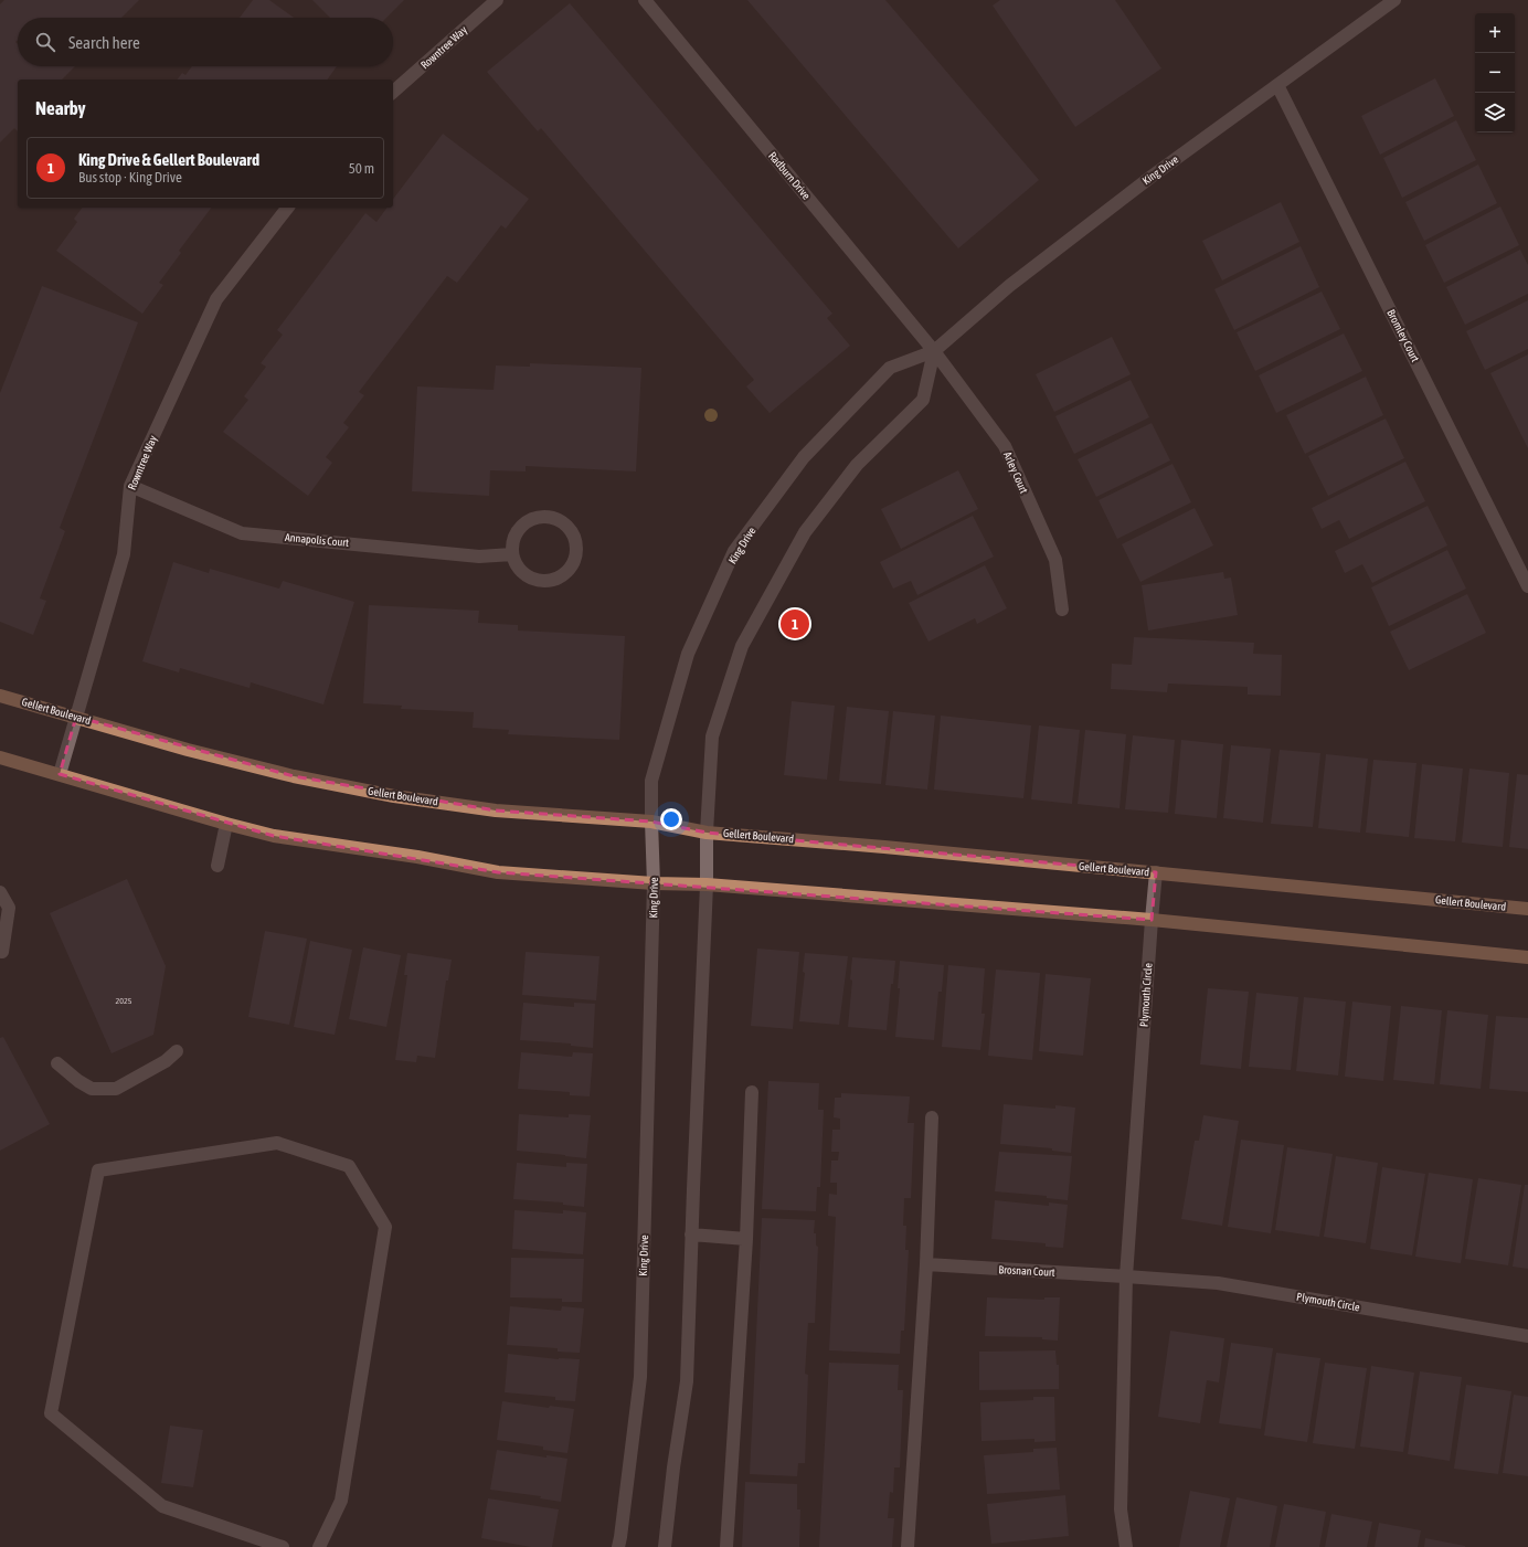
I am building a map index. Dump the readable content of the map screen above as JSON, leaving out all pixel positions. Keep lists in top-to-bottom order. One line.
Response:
{"streets":{"main road":["Gellert Boulevard"],"street":["Rowntree Way","King Drive","Radburn Drive","Bromley Court","Arley Court","Annapolis Court","Plymouth Circle","Brosnan Court"]},"crossings":[["Rowntree Way","Annapolis Court"],["Rowntree Way","Gellert Boulevard"],["King Drive","Radburn Drive"],["King Drive","Bromley Court"],["King Drive","Arley Court"],["King Drive","Gellert Boulevard"],["Radburn Drive","Arley Court"],["Gellert Boulevard","Plymouth Circle"],["Plymouth Circle","Brosnan Court"]],"house_numbers":["2025"],"page":{"map_buttons":["+","−"],"search":"Search here","heading":"Nearby","list":[{"mark":"1","name":"King Drive & Gellert Boulevard","note":"Bus stop · King Drive","value":"50 m"}],"pins":"1"}}
